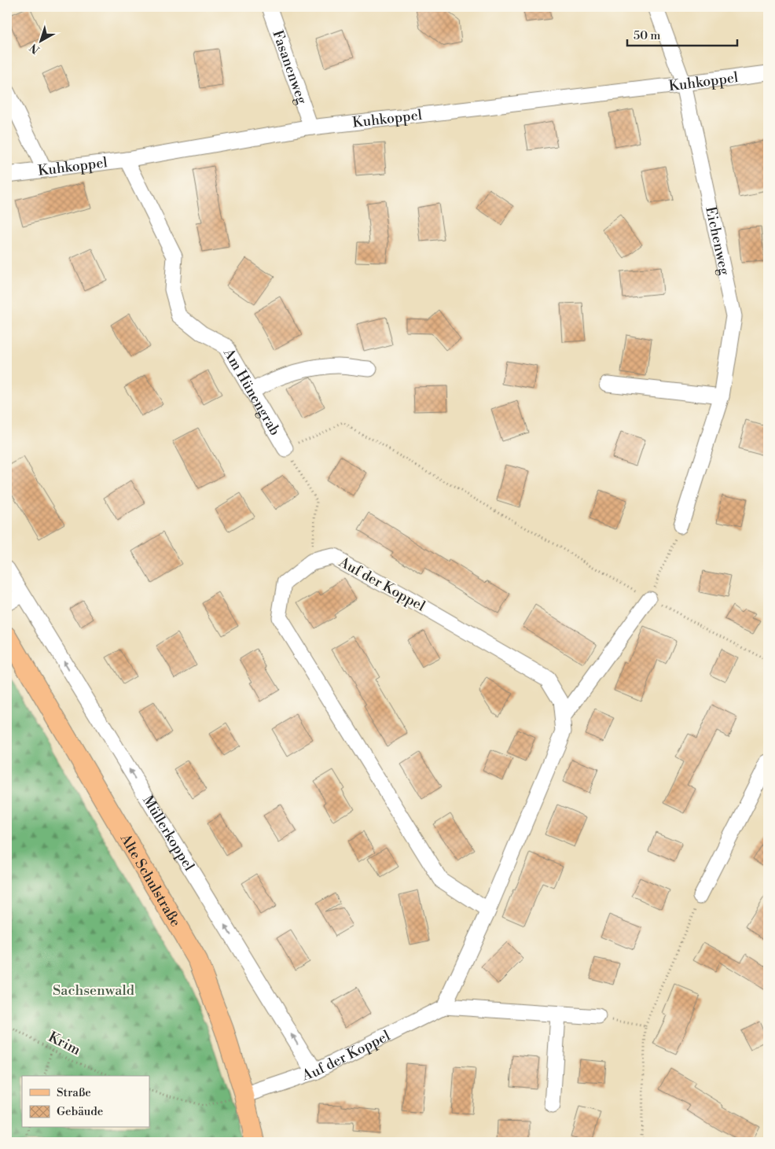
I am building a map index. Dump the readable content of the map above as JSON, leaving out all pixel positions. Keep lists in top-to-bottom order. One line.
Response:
{"streets":{"main road":["Alte Schulstraße"],"street":["Fasanenweg","Kuhkoppel","Eichenweg","Am Hünengrab","Auf der Koppel","Müllerkoppel"],"path":["Krim"]},"crossings":[["Fasanenweg","Kuhkoppel"],["Kuhkoppel","Eichenweg"],["Kuhkoppel","Am Hünengrab"],["Auf der Koppel","Müllerkoppel"],["Auf der Koppel","Alte Schulstraße"]],"one_way":["Müllerkoppel"],"parks":["Sachsenwald"],"legend":["Straße","Gebäude"],"scale_bar":"50 m","north":"bottom left"}
